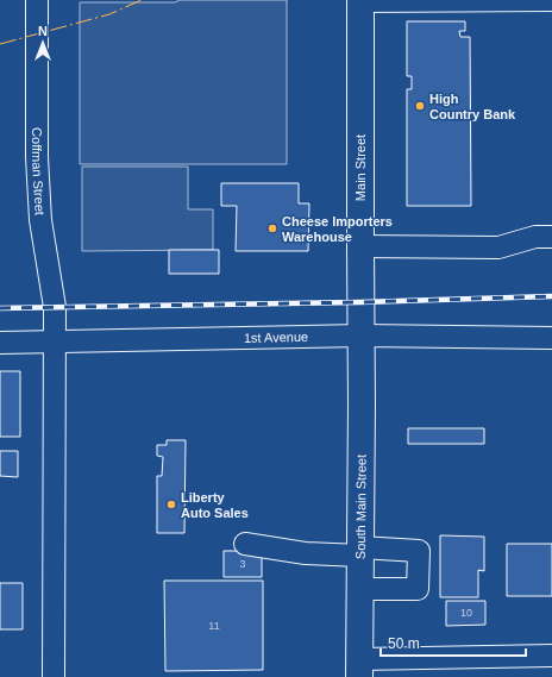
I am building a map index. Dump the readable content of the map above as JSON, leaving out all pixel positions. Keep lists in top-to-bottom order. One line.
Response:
{"streets":{"highway":["Main Street","South Main Street"],"street":["Coffman Street","1st Avenue"]},"crossings":[["Main Street","1st Avenue"],["Main Street","South Main Street"],["Coffman Street","1st Avenue"],["1st Avenue","South Main Street"]],"places":["High Country Bank","Cheese Importers Warehouse","Liberty Auto Sales"],"house_numbers":["3","10","11"],"scale_bar":"50 m","north":"top"}
